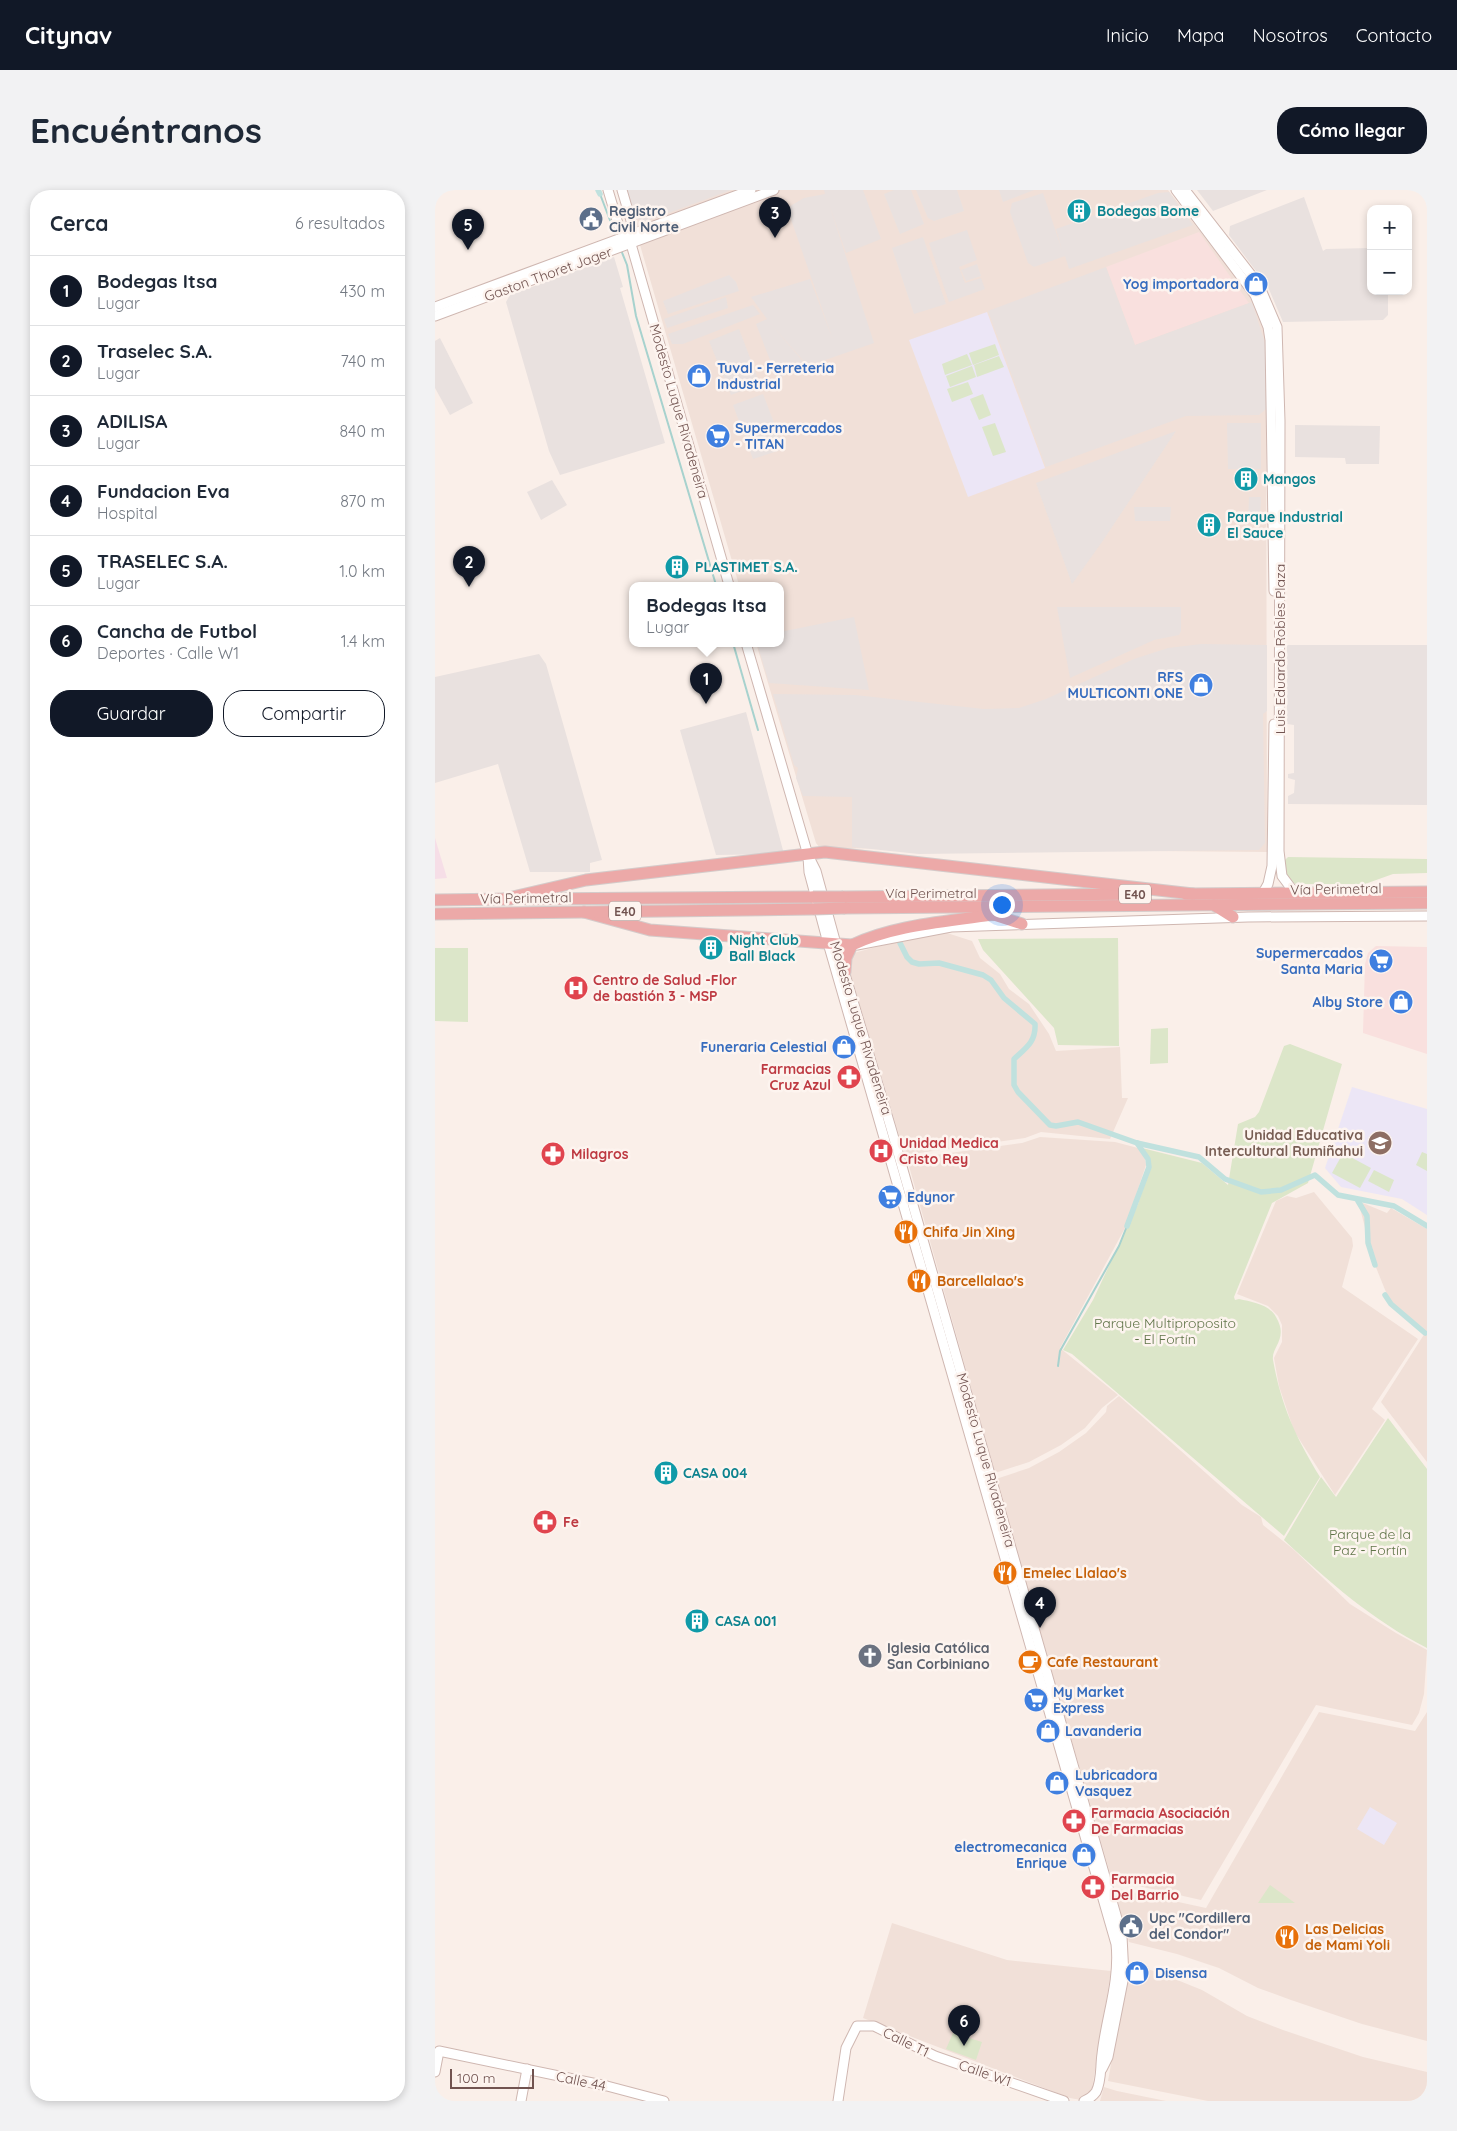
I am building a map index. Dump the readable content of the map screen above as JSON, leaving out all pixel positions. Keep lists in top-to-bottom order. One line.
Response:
{"streets":{"highway":["Vía Perimetral","E40"],"street":["Gaston Thoret Jager","Modesto Luque Rivadeneira","Luis Eduardo Robles Plaza","Calle T1","Calle W1","Calle 44"]},"crossings":[["Gaston Thoret Jager","Modesto Luque Rivadeneira"],["Luis Eduardo Robles Plaza","Vía Perimetral"],["Calle T1","Calle W1"]],"parks":["Parque Multiproposito - El Fortín","Parque de la Paz - Fortín"],"places":{"building":["Bodegas Bome","Mangos","Parque Industrial El Sauce","PLASTIMET S.A.","Night Club Ball Black","CASA 004","CASA 001"],"public building":["Registro Civil Norte","Upc \"Cordillera del Condor\""],"shop":["Yog importadora","Tuval - Ferreteria Industrial","RFS MULTICONTI ONE","Alby Store","Funeraria Celestial","Lavanderia","Lubricadora Vasquez","electromecanica Enrique","Disensa"],"supermarket":["Supermercados - TITAN","Supermercados Santa Maria","Edynor","My Market Express"],"hospital":["Centro de Salud -Flor de bastión 3 - MSP","Unidad Medica Cristo Rey"],"pharmacy":["Farmacias Cruz Azul","Milagros","Fe","Farmacia Asociación De Farmacias","Farmacia Del Barrio"],"school or university":["Unidad Educativa Intercultural Rumiñahui"],"restaurant":["Chifa Jin Xing","Barcellalao's","Emelec Llalao's","Las Delicias de Mami Yoli"],"church":["Iglesia Católica San Corbiniano"],"cafe":["Cafe Restaurant"]},"scale_bar":"100 m","page":{"header":"Citynav","nav":["Inicio","Mapa","Nosotros","Contacto"],"buttons":["Cómo llegar",["Guardar","Compartir"]],"title":"Encuéntranos","heading":["Cerca","6 resultados"],"pins":["3","5","2","1","4","6"],"map_buttons":["+","−"],"list":[{"mark":"1","name":"Bodegas Itsa","note":"Lugar","value":"430 m"},{"mark":"2","name":"Traselec S.A.","note":"Lugar","value":"740 m"},{"mark":"3","name":"ADILISA","note":"Lugar","value":"840 m"},{"mark":"4","name":"Fundacion Eva","note":"Hospital","value":"870 m"},{"mark":"5","name":"TRASELEC S.A.","note":"Lugar","value":"1.0 km"},{"mark":"6","name":"Cancha de Futbol","note":"Deportes · Calle W1","value":"1.4 km"}],"popup":["Bodegas Itsa","Lugar"],"scale":"100 m"}}
